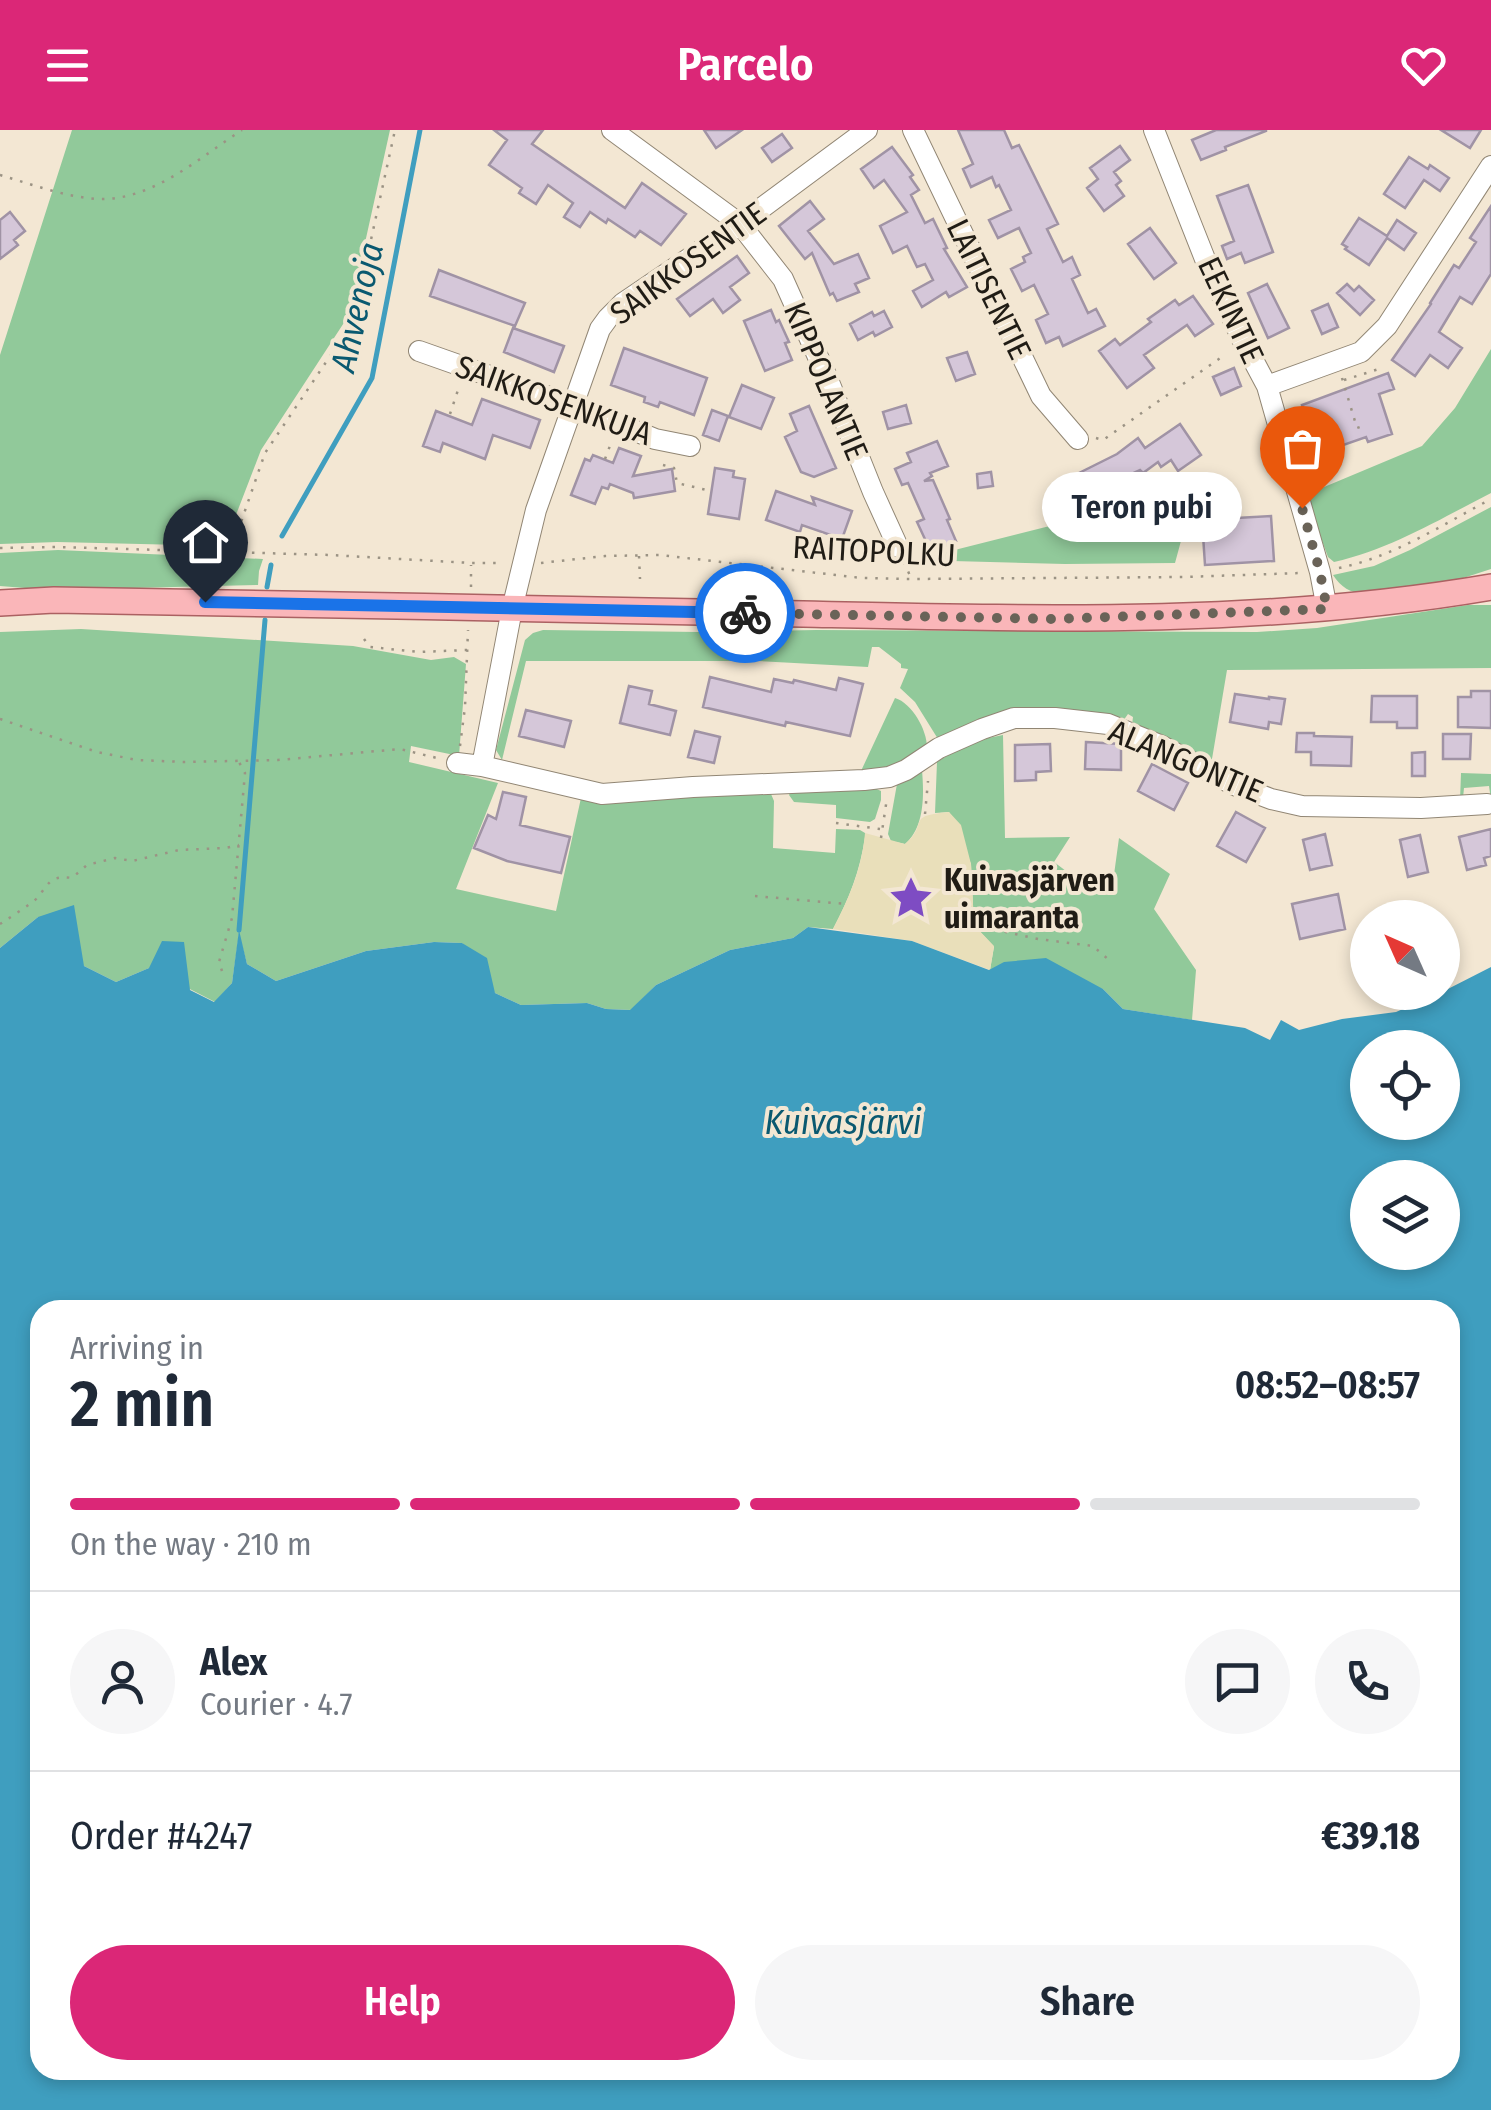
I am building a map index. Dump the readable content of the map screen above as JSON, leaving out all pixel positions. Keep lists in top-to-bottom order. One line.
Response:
{"streets":{"street":["SAIKKOSENTIE","LAITISENTIE","EEKINTIE","KIPPOLANTIE","SAIKKOSENKUJA","ALANGONTIE"],"path":["RAITOPOLKU"]},"crossings":[["SAIKKOSENTIE","KIPPOLANTIE"],["SAIKKOSENTIE","SAIKKOSENKUJA"],["SAIKKOSENTIE","RAITOPOLKU"],["EEKINTIE","RAITOPOLKU"]],"water":["Ahvenoja","Kuivasjärvi"],"places":{"other":["Teron pubi"],"place":["Kuivasjärven uimaranta"]},"north":"top left","page":{"header":"Parcelo","bubble":"Teron pubi","heading":["2 min","Arriving in","08:52–08:57"],"panel":["Alex","Courier · 4.7","Order #4247","€39.18"],"bar":"On the way · 210 m","buttons":["Help","Share"]}}
